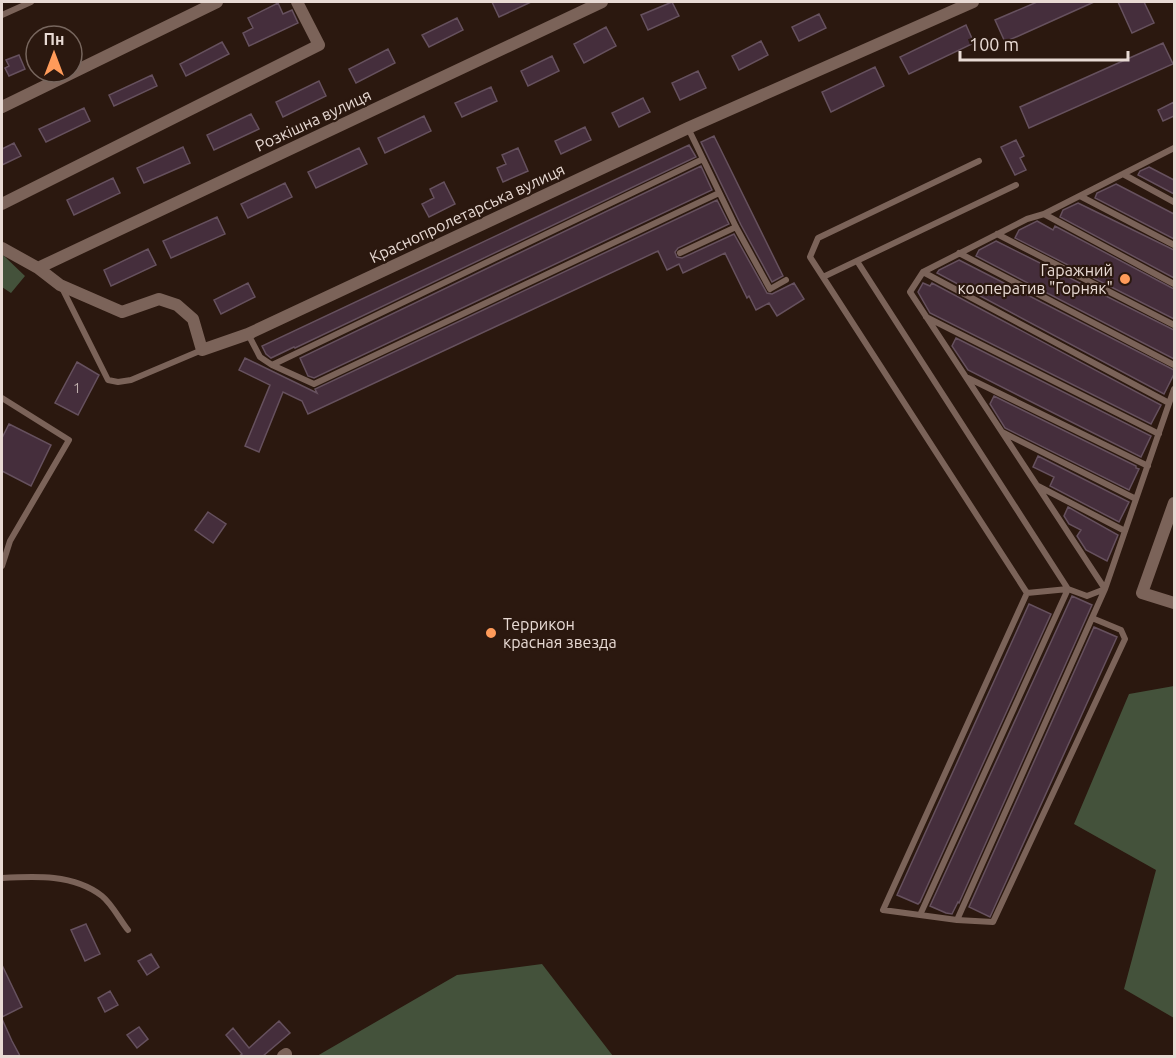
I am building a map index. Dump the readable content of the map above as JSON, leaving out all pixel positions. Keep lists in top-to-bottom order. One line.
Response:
{"streets":{"street":["Розкішна вулиця","Краснопролетарська вулиця"]},"places":["Гаражний кооператив \"Горняк\"","Террикон красная звезда"],"house_numbers":["1"],"scale_bar":"100 m","north":"top"}
